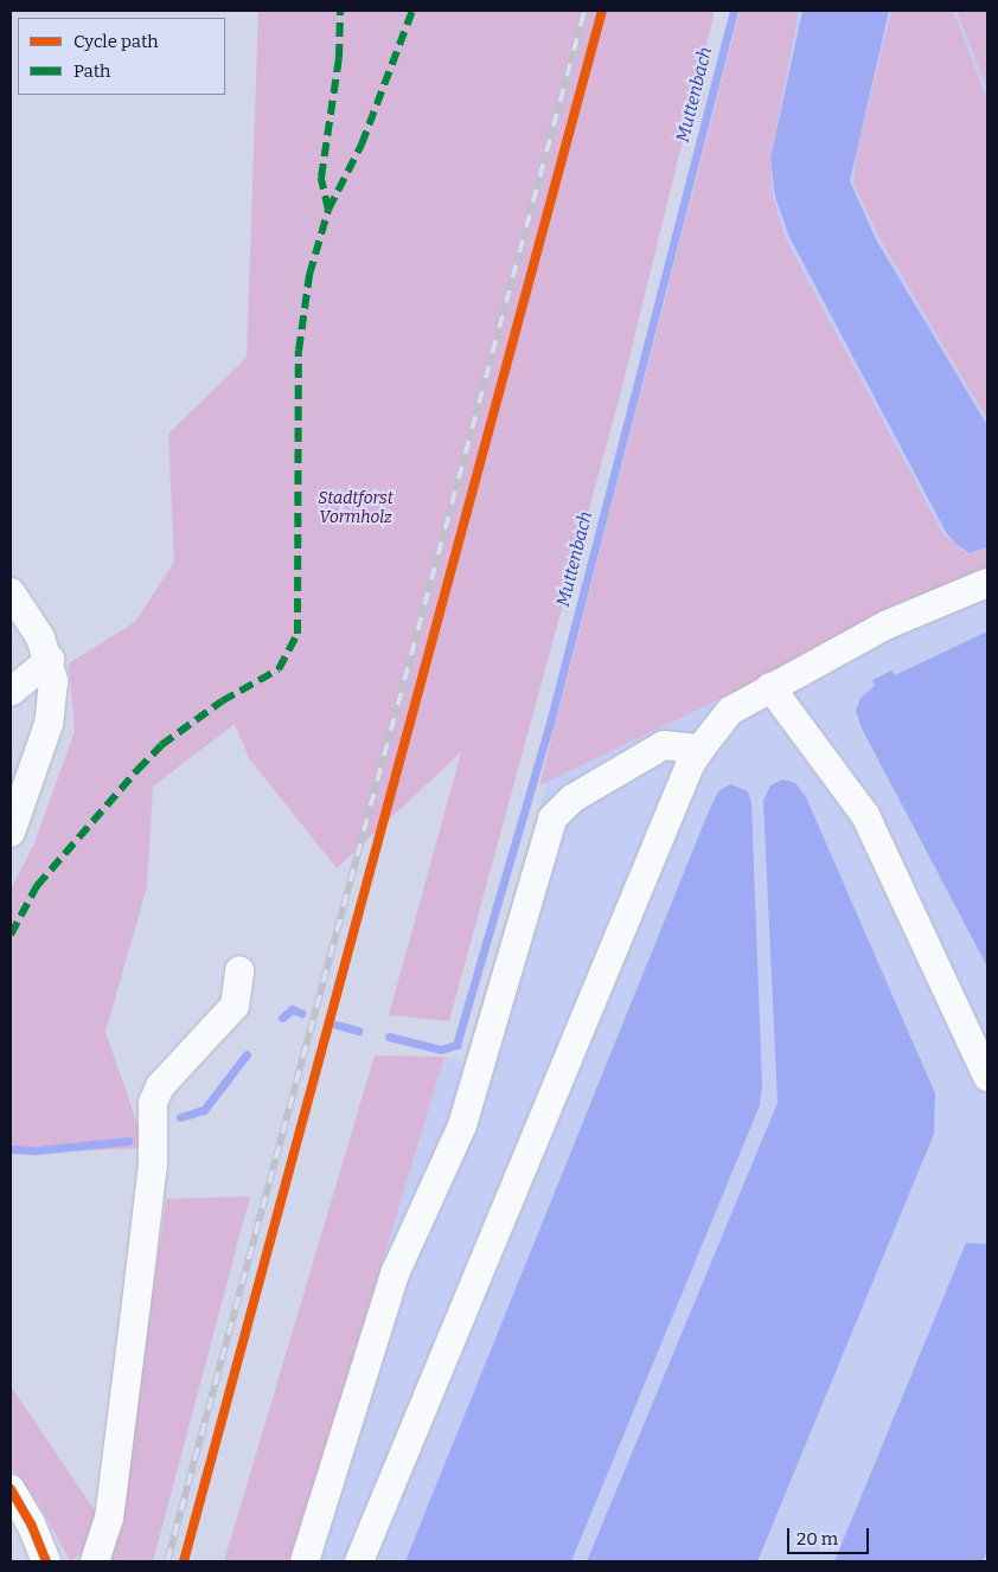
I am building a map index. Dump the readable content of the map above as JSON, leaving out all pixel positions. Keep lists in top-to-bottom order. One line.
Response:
{"water":["Muttenbach"],"parks":["Stadtforst Vormholz"],"legend":["Cycle path","Path"],"scale_bar":"20 m"}
